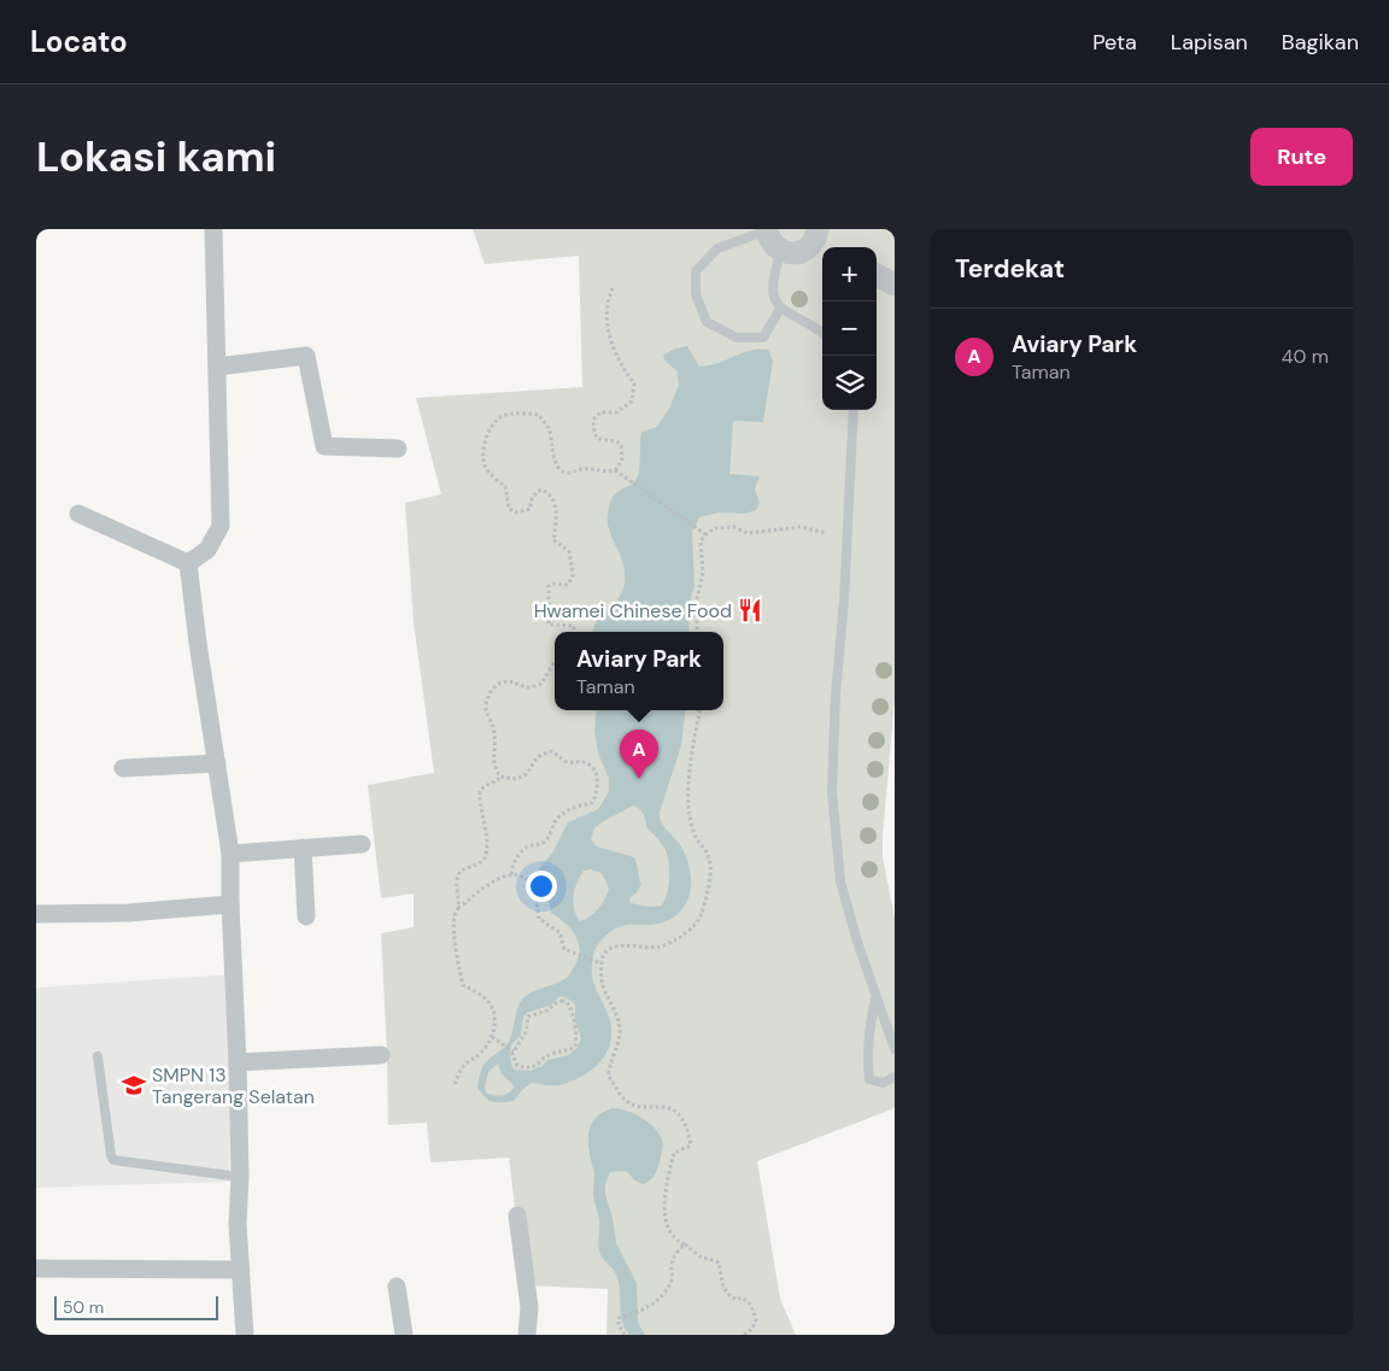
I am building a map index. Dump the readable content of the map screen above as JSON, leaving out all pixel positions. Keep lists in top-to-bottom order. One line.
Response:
{"places":{"restaurant":["Hwamei Chinese Food"],"school or university":["SMPN 13 Tangerang Selatan"]},"scale_bar":"50 m","page":{"header":"Locato","nav":["Peta","Lapisan","Bagikan"],"buttons":"Rute","title":"Lokasi kami","heading":"Terdekat","map_buttons":["+","−"],"list":[{"mark":"A","name":"Aviary Park","note":"Taman","value":"40 m"}],"popup":["Aviary Park","Taman"],"pins":"A","scale":"50 m"}}
